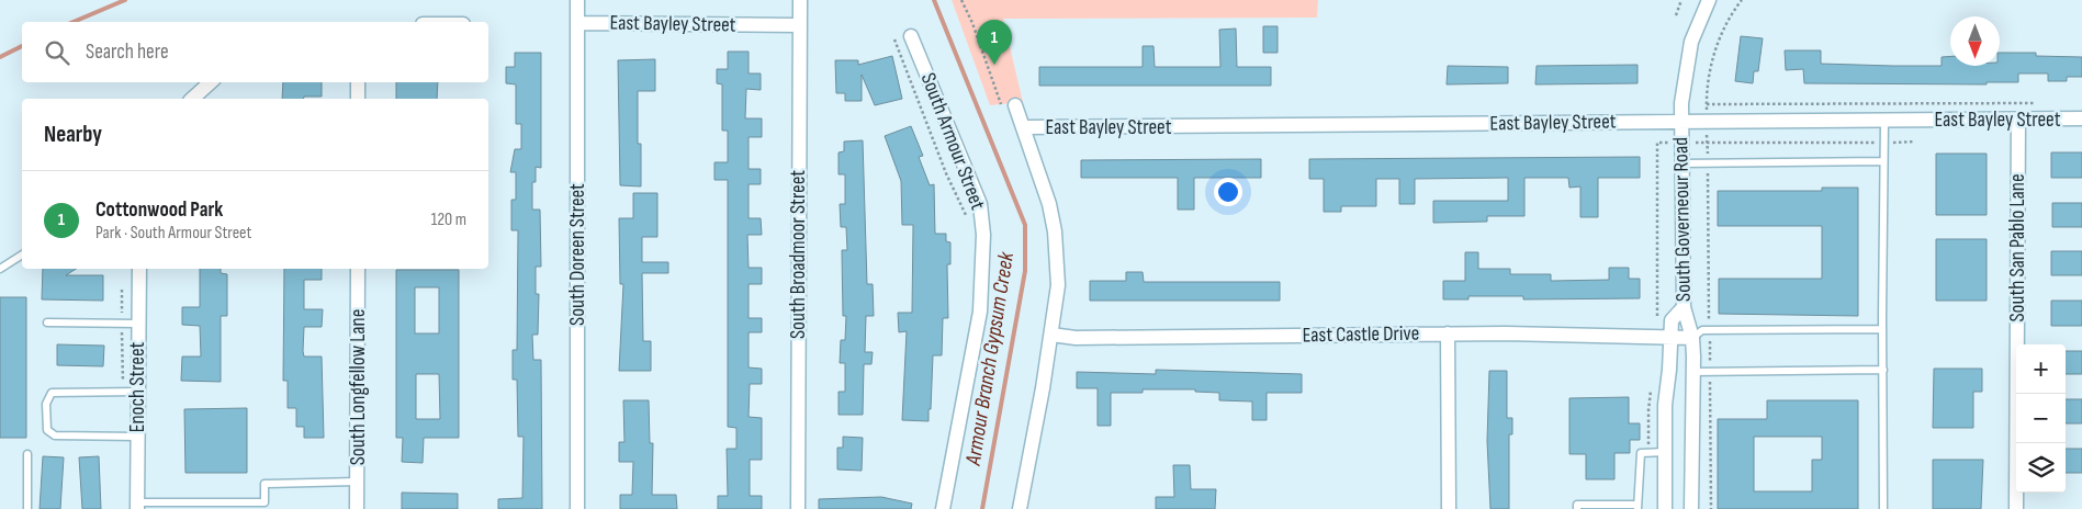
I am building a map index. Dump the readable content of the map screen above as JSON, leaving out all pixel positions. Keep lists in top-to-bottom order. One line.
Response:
{"streets":{"street":["East Bayley Street","South Armour Street","South Governeour Road","South San Pablo Lane","South Doreen Street","South Broadmoor Street","East Castle Drive","Enoch Street","South Longfellow Lane"]},"crossings":[["East Bayley Street","South Governeour Road"],["East Bayley Street","South San Pablo Lane"],["East Bayley Street","South Doreen Street"],["East Bayley Street","South Broadmoor Street"],["South Governeour Road","East Castle Drive"]],"water":["Armour Branch Gypsum Creek"],"north":"bottom","page":{"pins":"1","search":"Search here","heading":"Nearby","list":[{"mark":"1","name":"Cottonwood Park","note":"Park · South Armour Street","value":"120 m"}],"map_buttons":["+","−"]}}
